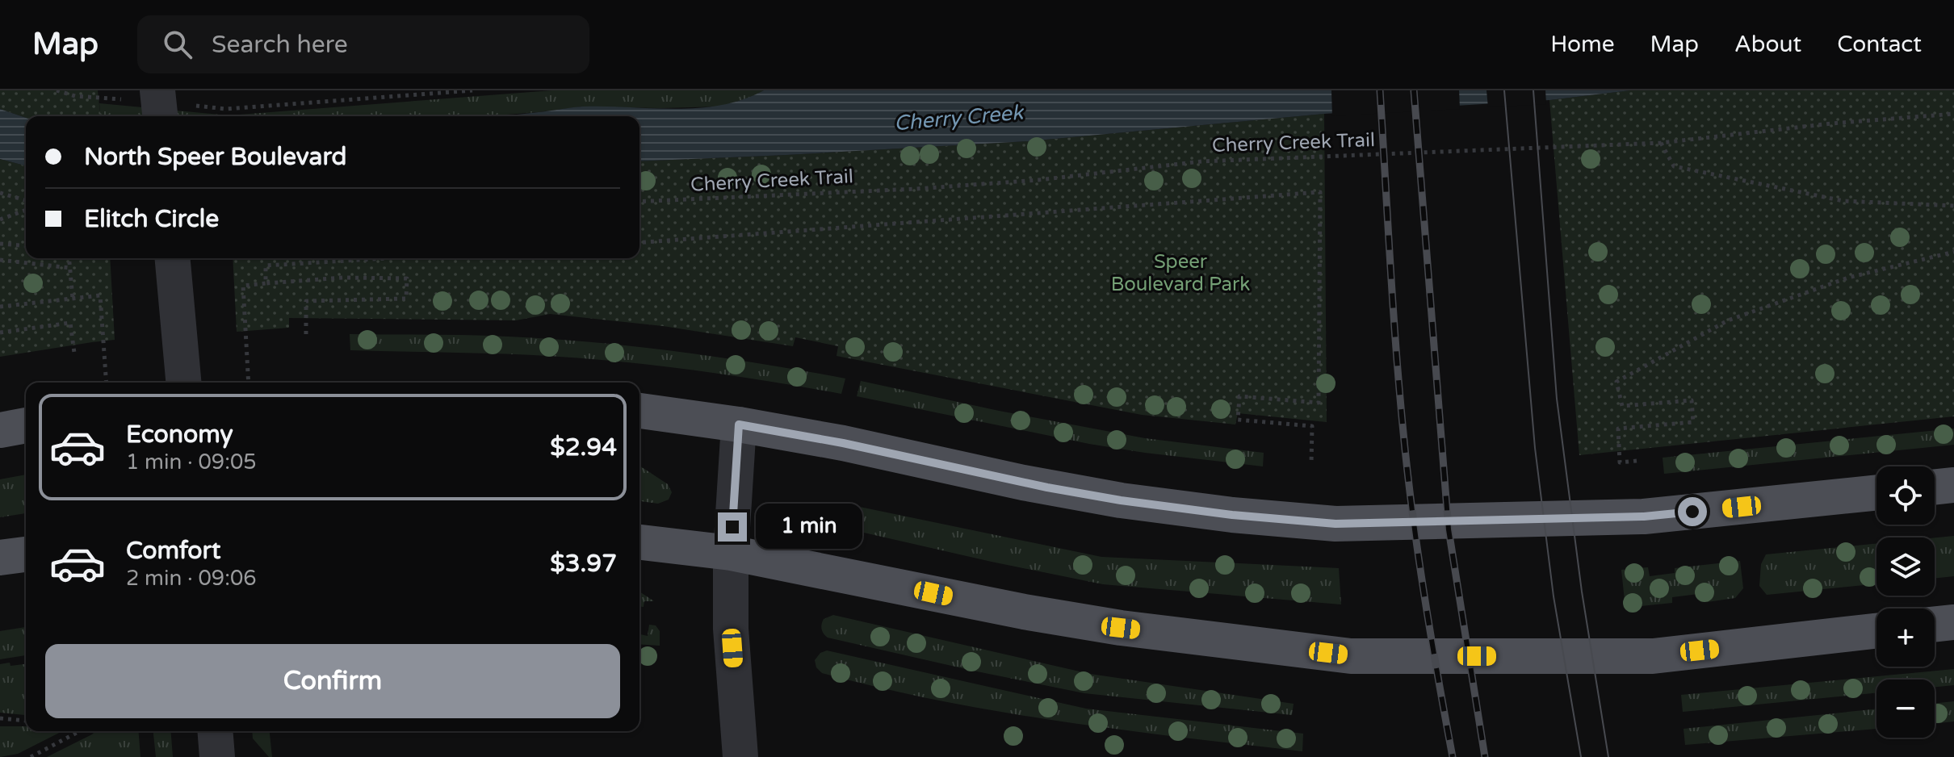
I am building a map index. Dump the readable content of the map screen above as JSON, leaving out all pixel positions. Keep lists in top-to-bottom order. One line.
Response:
{"streets":{"path":["Cherry Creek Trail"]},"water":["Cherry Creek"],"parks":["Speer Boulevard Park"],"page":{"header":"Map","search":"Search here","nav":["Home","Map","About","Contact"],"banner":["North Speer Boulevard","Elitch Circle"],"list":[{"name":"Economy","note":"1 min · 09:05","value":"$2.94"},{"name":"Comfort","note":"2 min · 09:06","value":"$3.97"}],"map_buttons":["+","−"],"bubble":"1 min","buttons":"Confirm"}}
